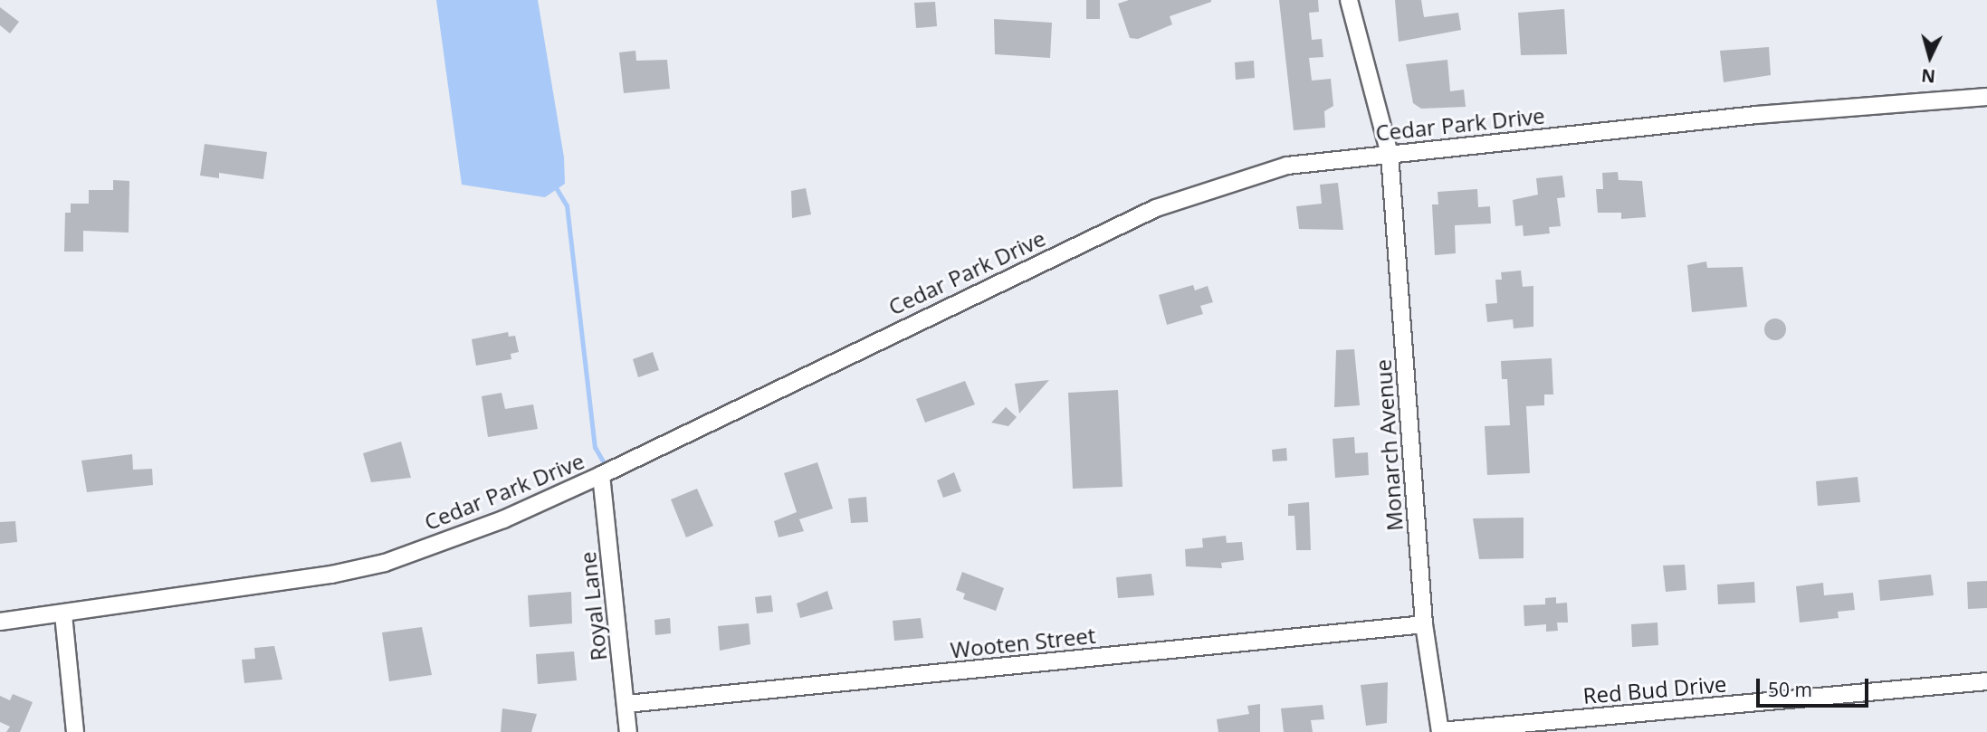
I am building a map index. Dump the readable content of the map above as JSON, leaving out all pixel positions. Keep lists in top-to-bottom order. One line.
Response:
{"streets":{"street":["Cedar Park Drive","Monarch Avenue","Royal Lane","Wooten Street","Red Bud Drive"]},"crossings":[["Cedar Park Drive","Monarch Avenue"],["Cedar Park Drive","Royal Lane"],["Monarch Avenue","Wooten Street"],["Monarch Avenue","Red Bud Drive"],["Royal Lane","Wooten Street"]],"scale_bar":"50 m","north":"bottom"}
